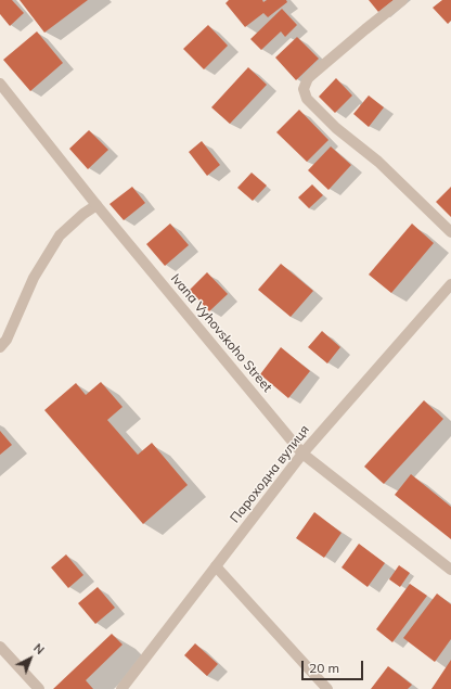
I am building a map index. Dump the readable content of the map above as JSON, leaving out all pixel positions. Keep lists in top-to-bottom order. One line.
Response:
{"streets":{"street":["Ivana Vyhovskoho Street","Пароходна вулиця"]},"crossings":[["Ivana Vyhovskoho Street","Пароходна вулиця"]],"scale_bar":"20 m","north":"top right"}
